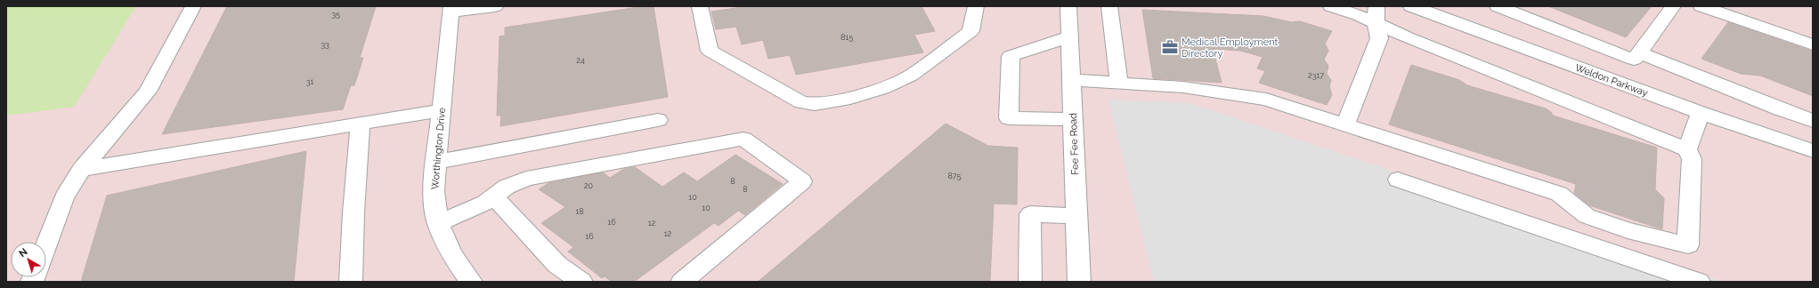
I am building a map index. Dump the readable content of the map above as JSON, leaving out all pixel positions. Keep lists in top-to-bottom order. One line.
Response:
{"streets":{"street":["Weldon Parkway","Fee Fee Road","Worthington Drive"]},"places":{"office":["Medical Employment Directory"]},"house_numbers":["35","815","33","24","2317","31","875","8","20","8","10","10","18","16","12","12","16"],"north":"top left"}
